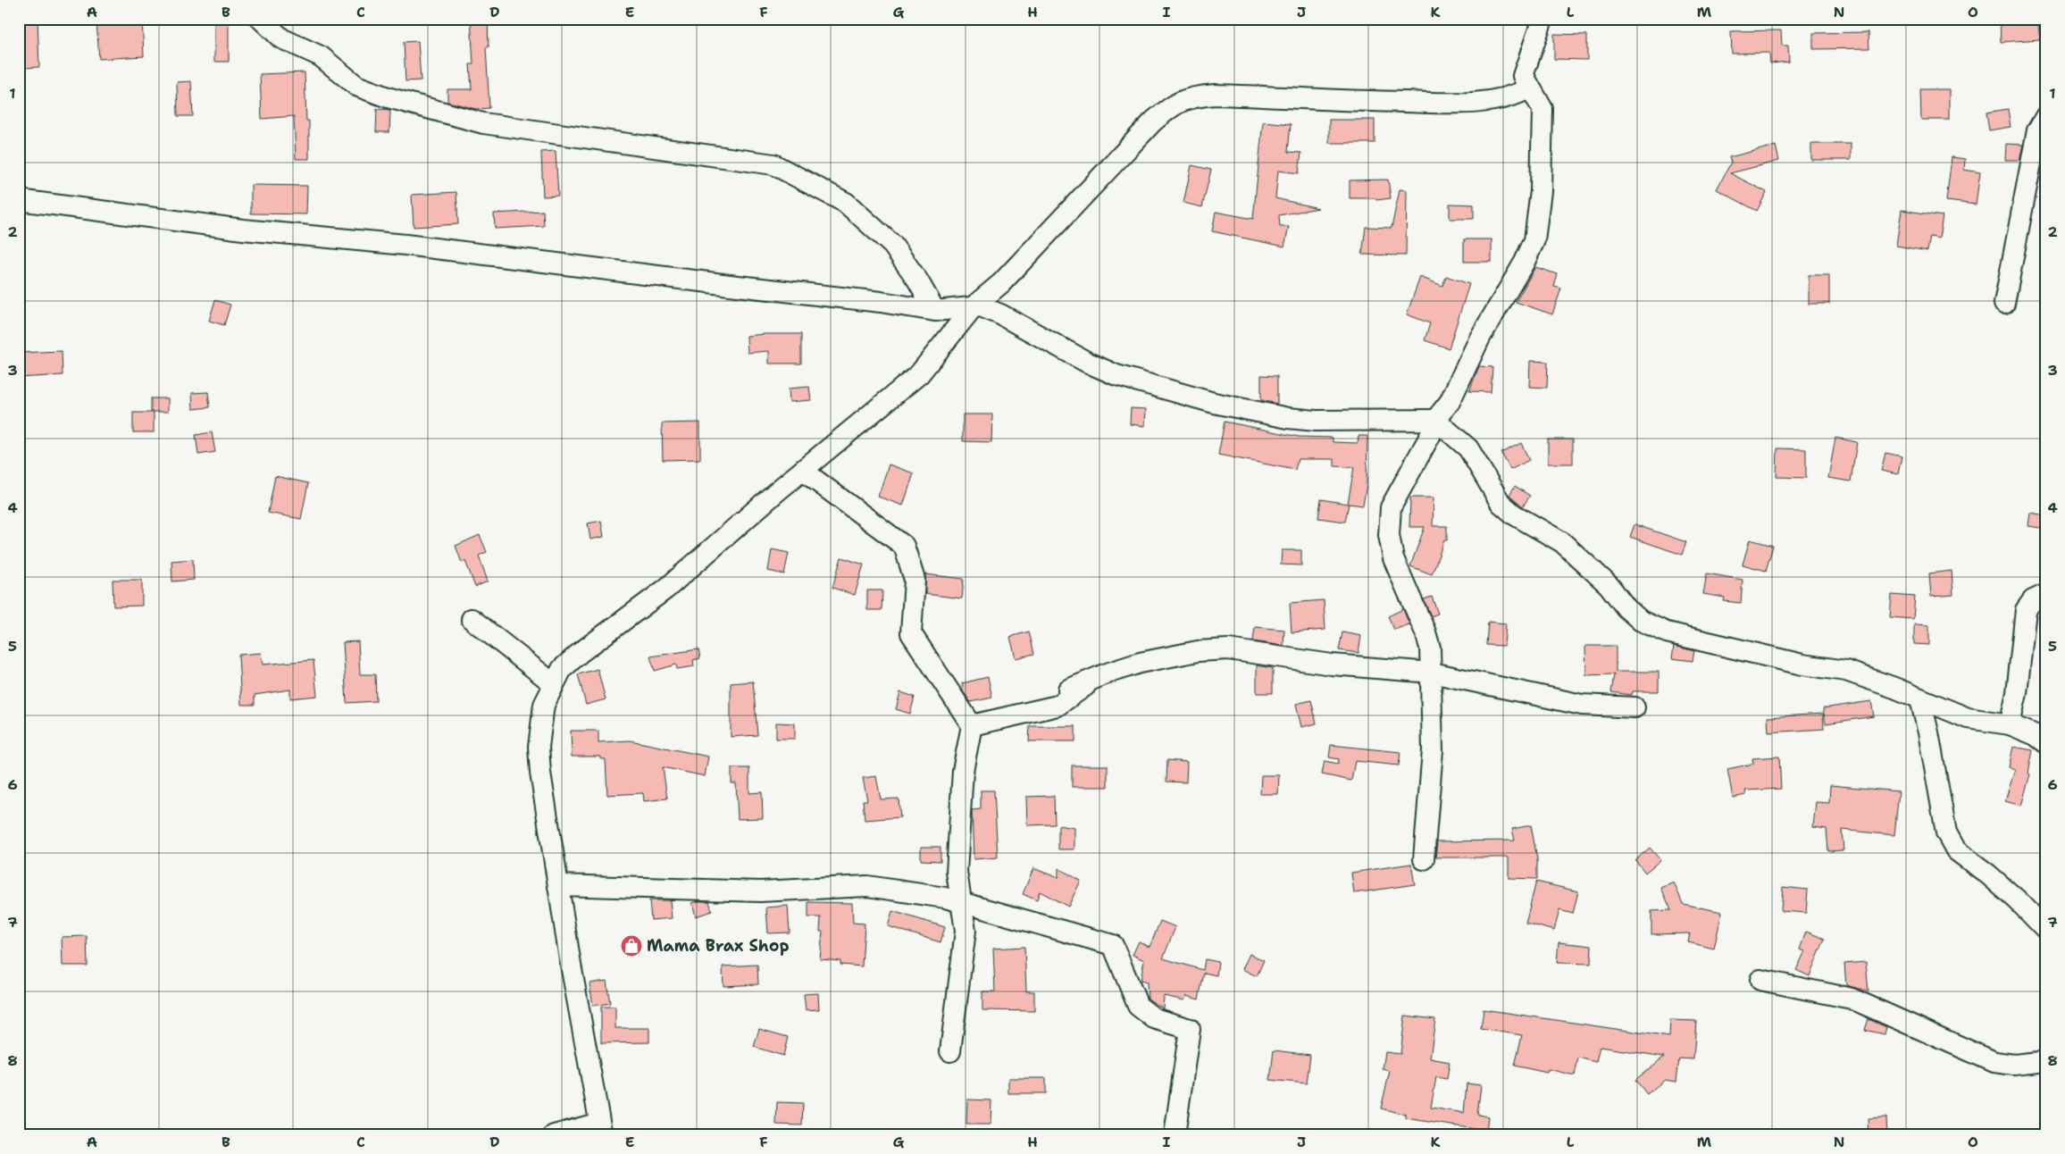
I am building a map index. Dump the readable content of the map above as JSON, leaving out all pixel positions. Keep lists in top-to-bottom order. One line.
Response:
{"places":{"shop":["Mama Brax Shop"]},"grid":{"columns":["A","B","C","D","E","F","G","H","I","J","K","L","M","N","O"],"rows":["1","2","3","4","5","6","7","8"]}}
